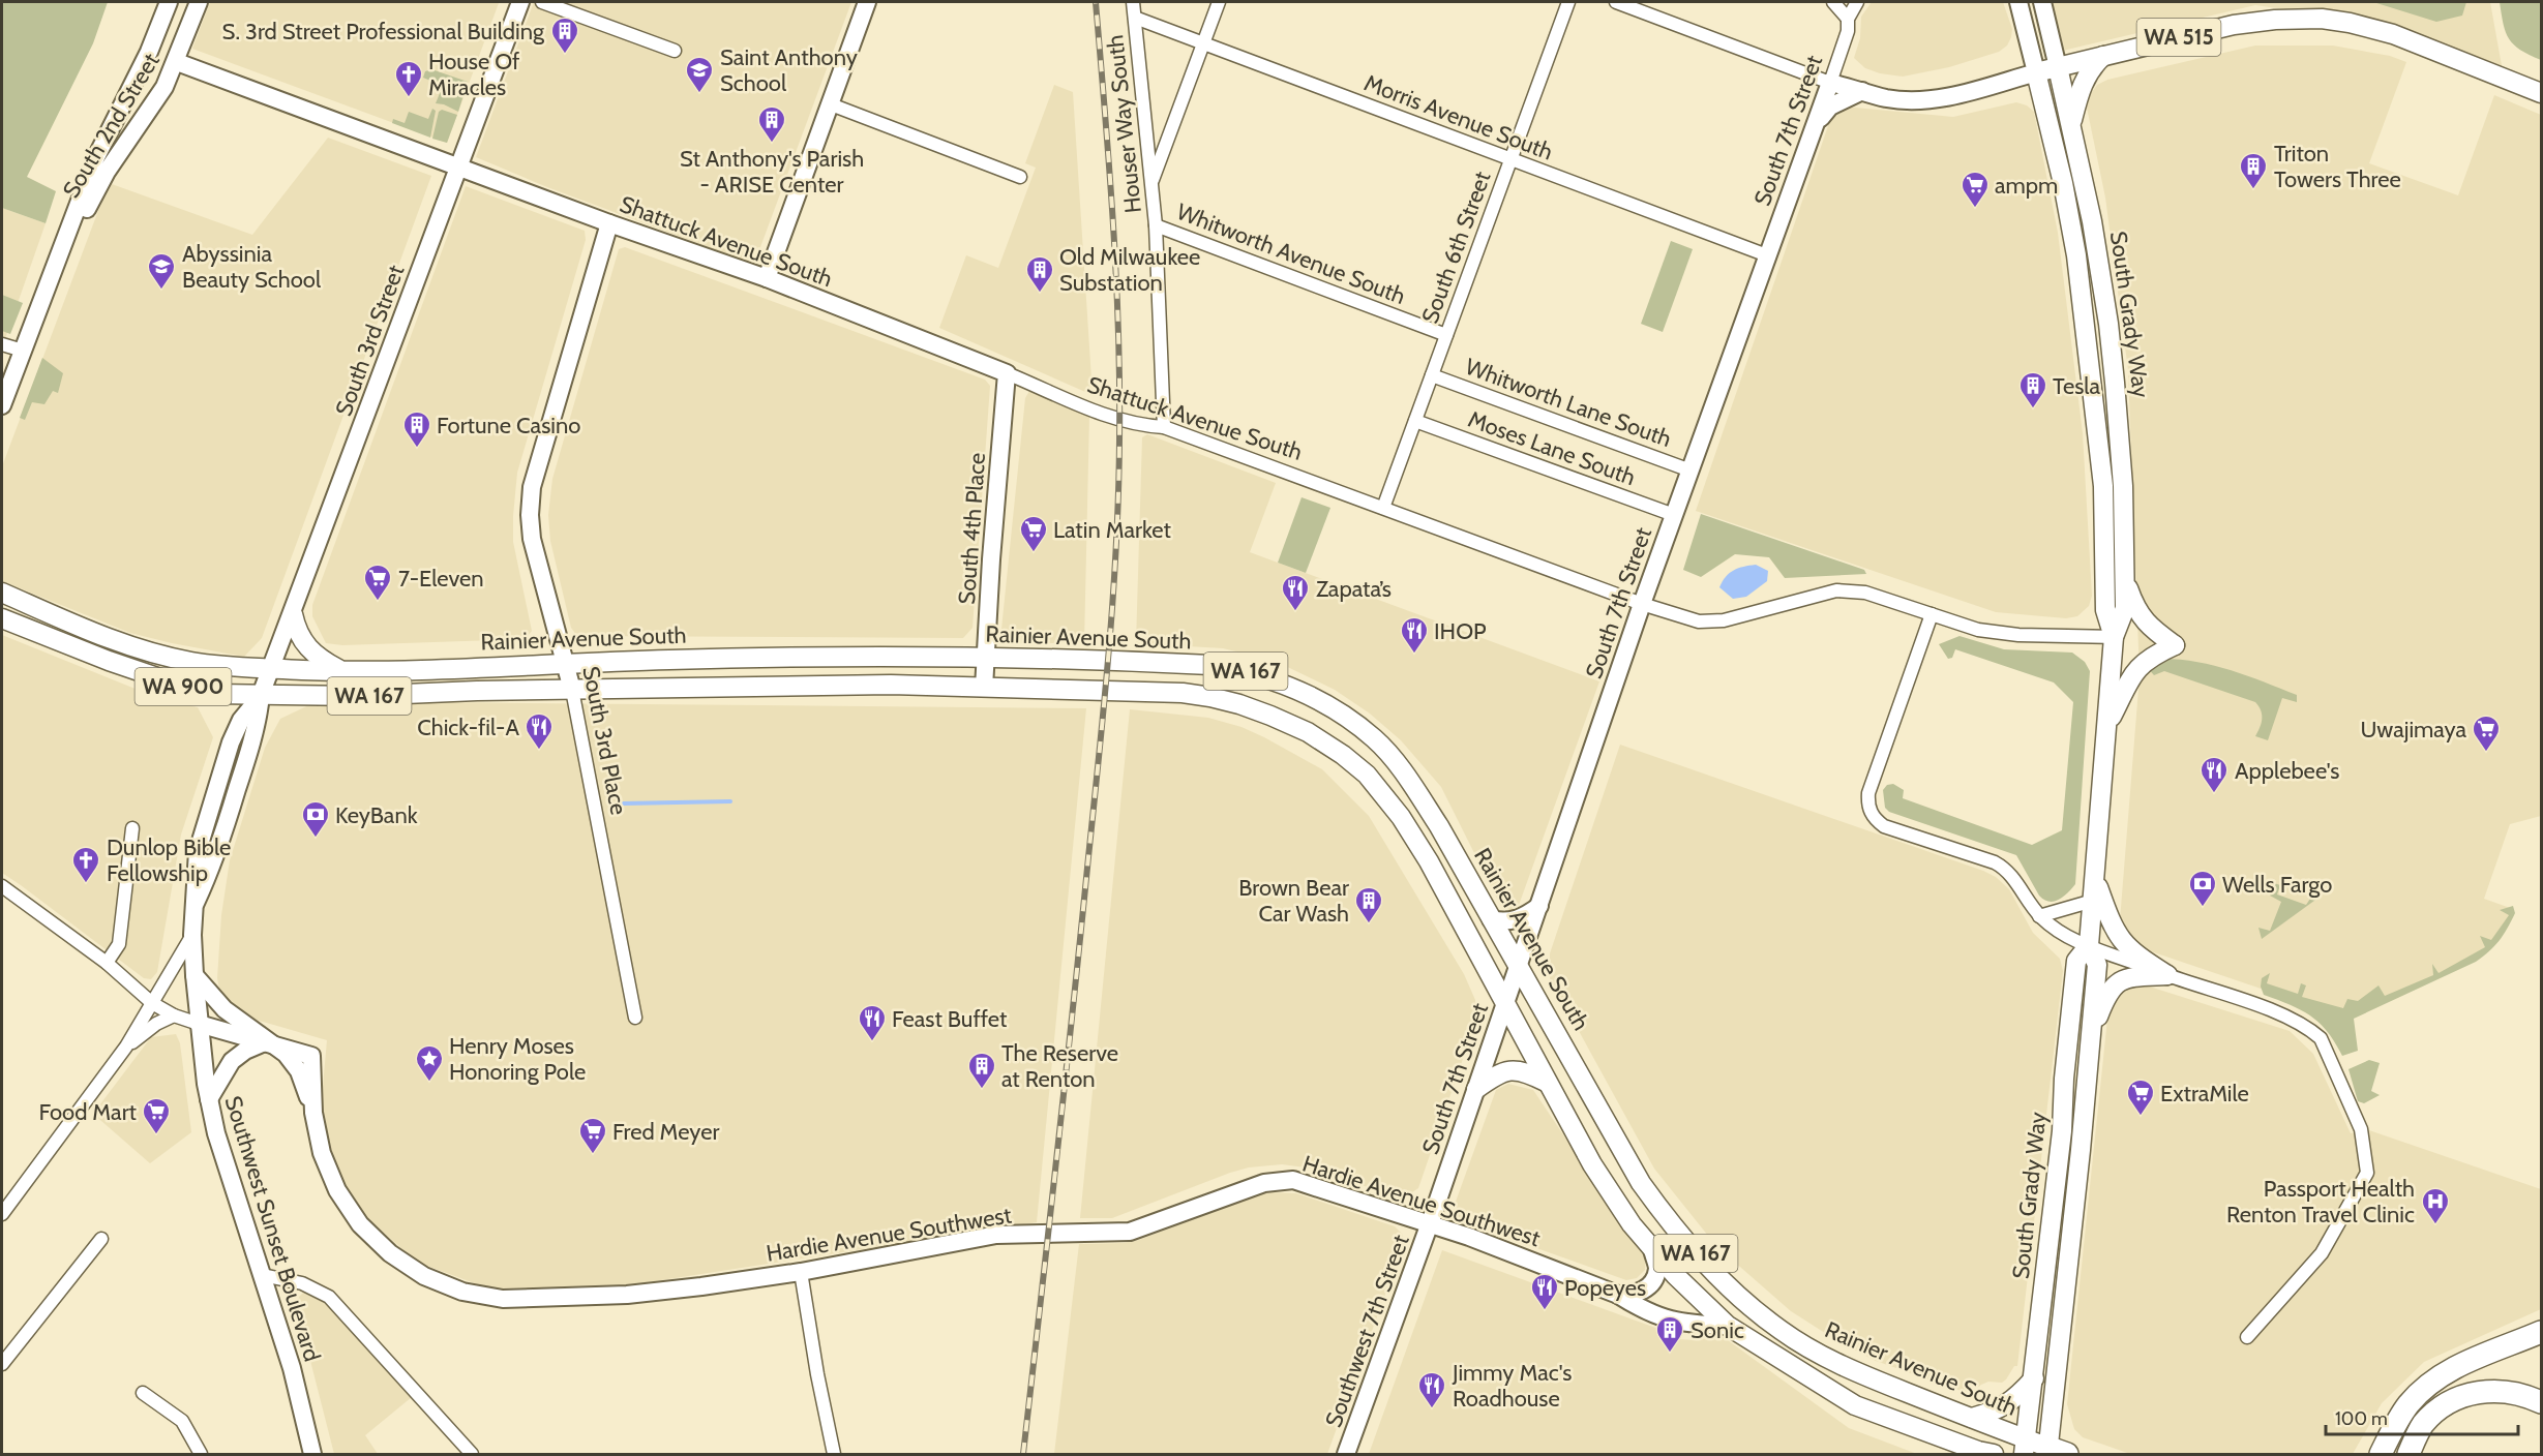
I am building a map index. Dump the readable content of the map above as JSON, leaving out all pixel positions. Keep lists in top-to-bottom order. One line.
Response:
{"streets":{"main road":["WA 515","South Grady Way","Rainier Avenue South","WA 167","WA 900"],"street":["Morris Avenue South","Houser Way South","South 2nd Street","South 7th Street","Shattuck Avenue South","South 6th Street","Whitworth Avenue South","South 3rd Street","Whitworth Lane South","Moses Lane South","South 4th Place","South 3rd Place","Hardie Avenue Southwest","Southwest Sunset Boulevard","Southwest 7th Street"]},"crossings":[["WA 515","South Grady Way"],["Morris Avenue South","Houser Way South"],["Morris Avenue South","South 7th Street"],["Morris Avenue South","South 6th Street"],["Houser Way South","Shattuck Avenue South"],["Houser Way South","Whitworth Avenue South"],["South 2nd Street","Shattuck Avenue South"],["South 7th Street","Shattuck Avenue South"],["South 7th Street","Whitworth Lane South"],["South 7th Street","Moses Lane South"],["South 7th Street","Rainier Avenue South"],["South 7th Street","WA 167"],["South 7th Street","Hardie Avenue Southwest"],["South 7th Street","Southwest 7th Street"],["Shattuck Avenue South","South 6th Street"],["Shattuck Avenue South","South Grady Way"],["Shattuck Avenue South","South 3rd Street"],["Shattuck Avenue South","South 4th Place"],["Shattuck Avenue South","South 3rd Place"],["South 6th Street","Whitworth Avenue South"],["South 6th Street","Whitworth Lane South"],["South 6th Street","Moses Lane South"],["South Grady Way","Rainier Avenue South"],["South 3rd Street","Rainier Avenue South"],["South 3rd Street","WA 167"],["South 3rd Street","WA 900"],["South 3rd Street","Southwest Sunset Boulevard"],["South 4th Place","Rainier Avenue South"],["South 4th Place","WA 167"],["Rainier Avenue South","South 3rd Place"],["WA 167","WA 900"],["WA 167","South 3rd Place"],["WA 167","Hardie Avenue Southwest"],["WA 167","Southwest Sunset Boulevard"],["WA 900","Southwest Sunset Boulevard"],["Hardie Avenue Southwest","Southwest Sunset Boulevard"],["Hardie Avenue Southwest","Southwest 7th Street"]],"places":{"building":["S. 3rd Street Professional Building","St Anthony's Parish - ARISE Center","Triton Towers Three","Old Milwaukee Substation","Tesla","Fortune Casino","Brown Bear Car Wash","The Reserve at Renton","Sonic"],"school or university":["Saint Anthony School","Abyssinia Beauty School"],"church":["House Of Miracles","Dunlop Bible Fellowship"],"supermarket":["ampm","Latin Market","7-Eleven","Uwajimaya","ExtraMile","Food Mart","Fred Meyer"],"restaurant":["Zapata’s","IHOP","Chick-fil-A","Applebee's","Feast Buffet","Popeyes","Jimmy Mac's Roadhouse"],"bank":["KeyBank","Wells Fargo"],"place":["Henry Moses Honoring Pole"],"hospital":["Passport Health Renton Travel Clinic"]},"scale_bar":"100 m"}
